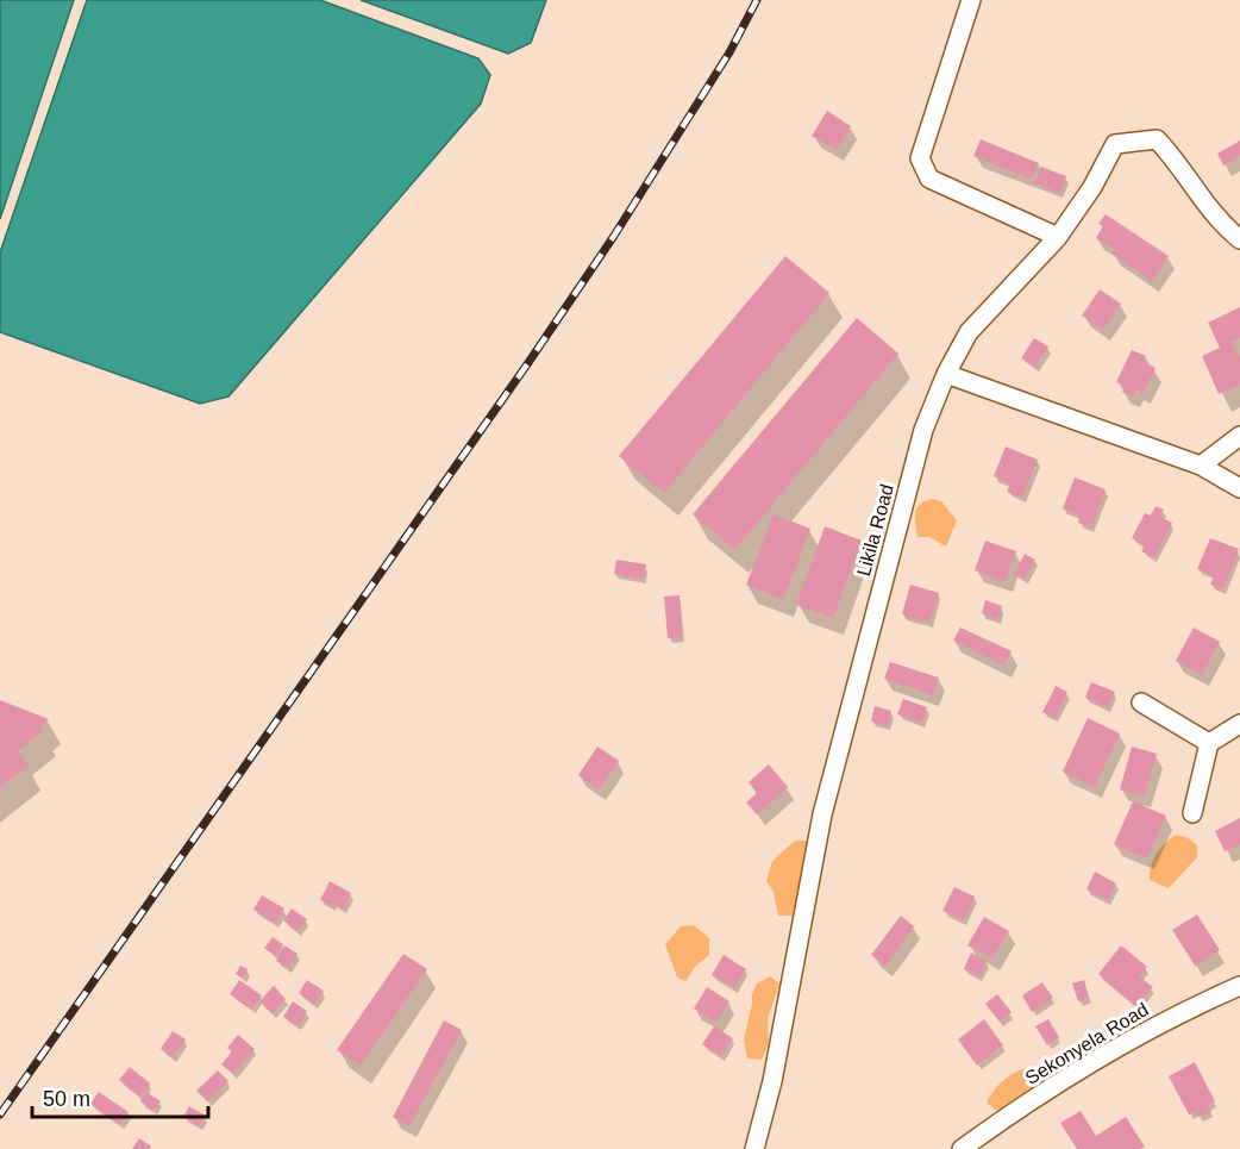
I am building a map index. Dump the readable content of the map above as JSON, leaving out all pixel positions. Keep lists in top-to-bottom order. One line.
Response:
{"streets":{"street":["Likila Road","Sekonyela Road"]},"scale_bar":"50 m"}
